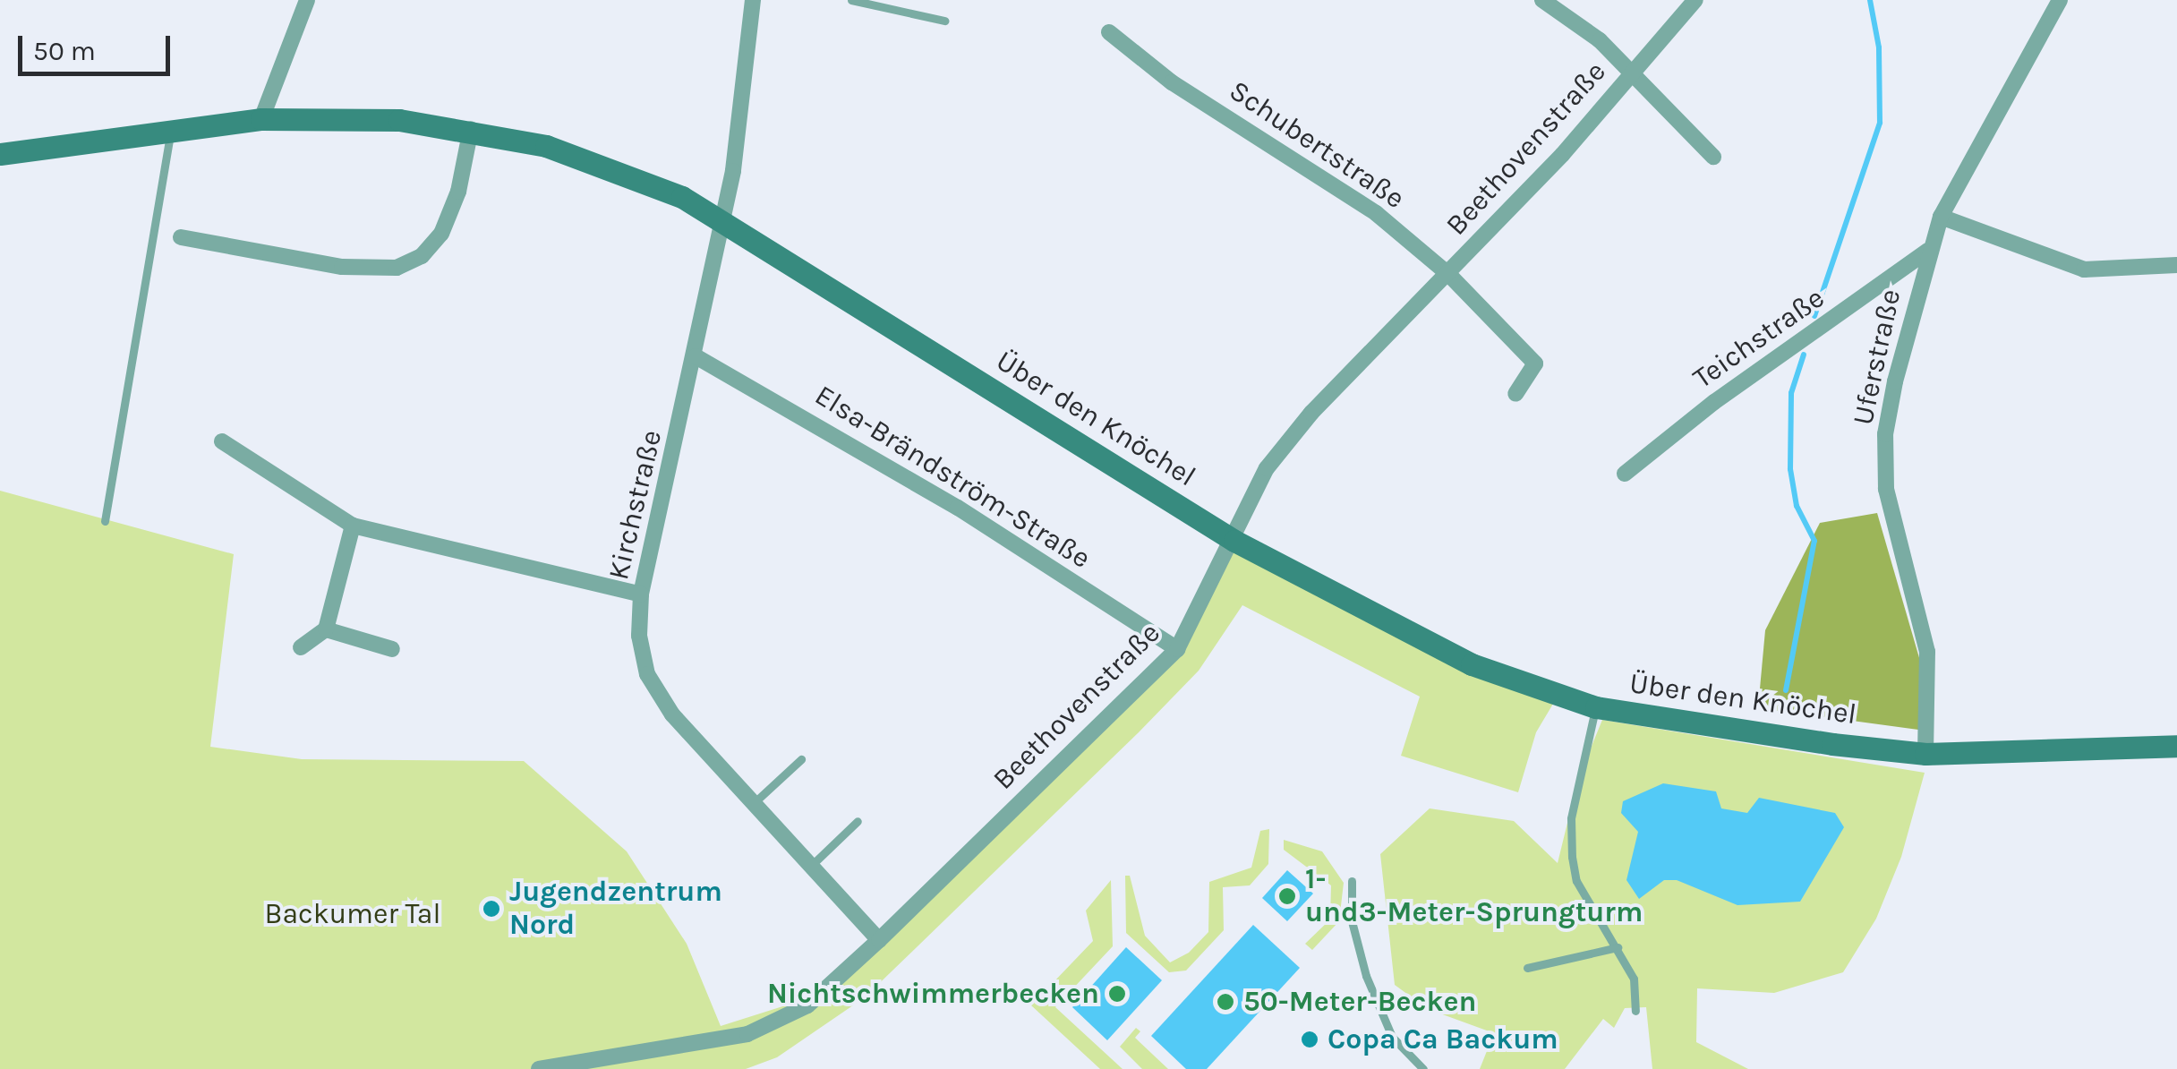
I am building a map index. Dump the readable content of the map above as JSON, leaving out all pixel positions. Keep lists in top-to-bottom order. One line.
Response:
{"streets":{"main road":["Über den Knöchel"],"street":["Schubertstraße","Beethovenstraße","Teichstraße","Uferstraße","Elsa-Brändström-Straße","Kirchstraße"]},"crossings":[["Schubertstraße","Beethovenstraße"],["Beethovenstraße","Über den Knöchel"],["Beethovenstraße","Elsa-Brändström-Straße"],["Beethovenstraße","Kirchstraße"],["Teichstraße","Uferstraße"],["Uferstraße","Über den Knöchel"],["Über den Knöchel","Kirchstraße"],["Elsa-Brändström-Straße","Kirchstraße"]],"parks":["Backumer Tal"],"places":["1- und3-Meter-Sprungturm","Jugendzentrum Nord","Nichtschwimmerbecken","50-Meter-Becken","Copa Ca Backum"],"scale_bar":"50 m"}
